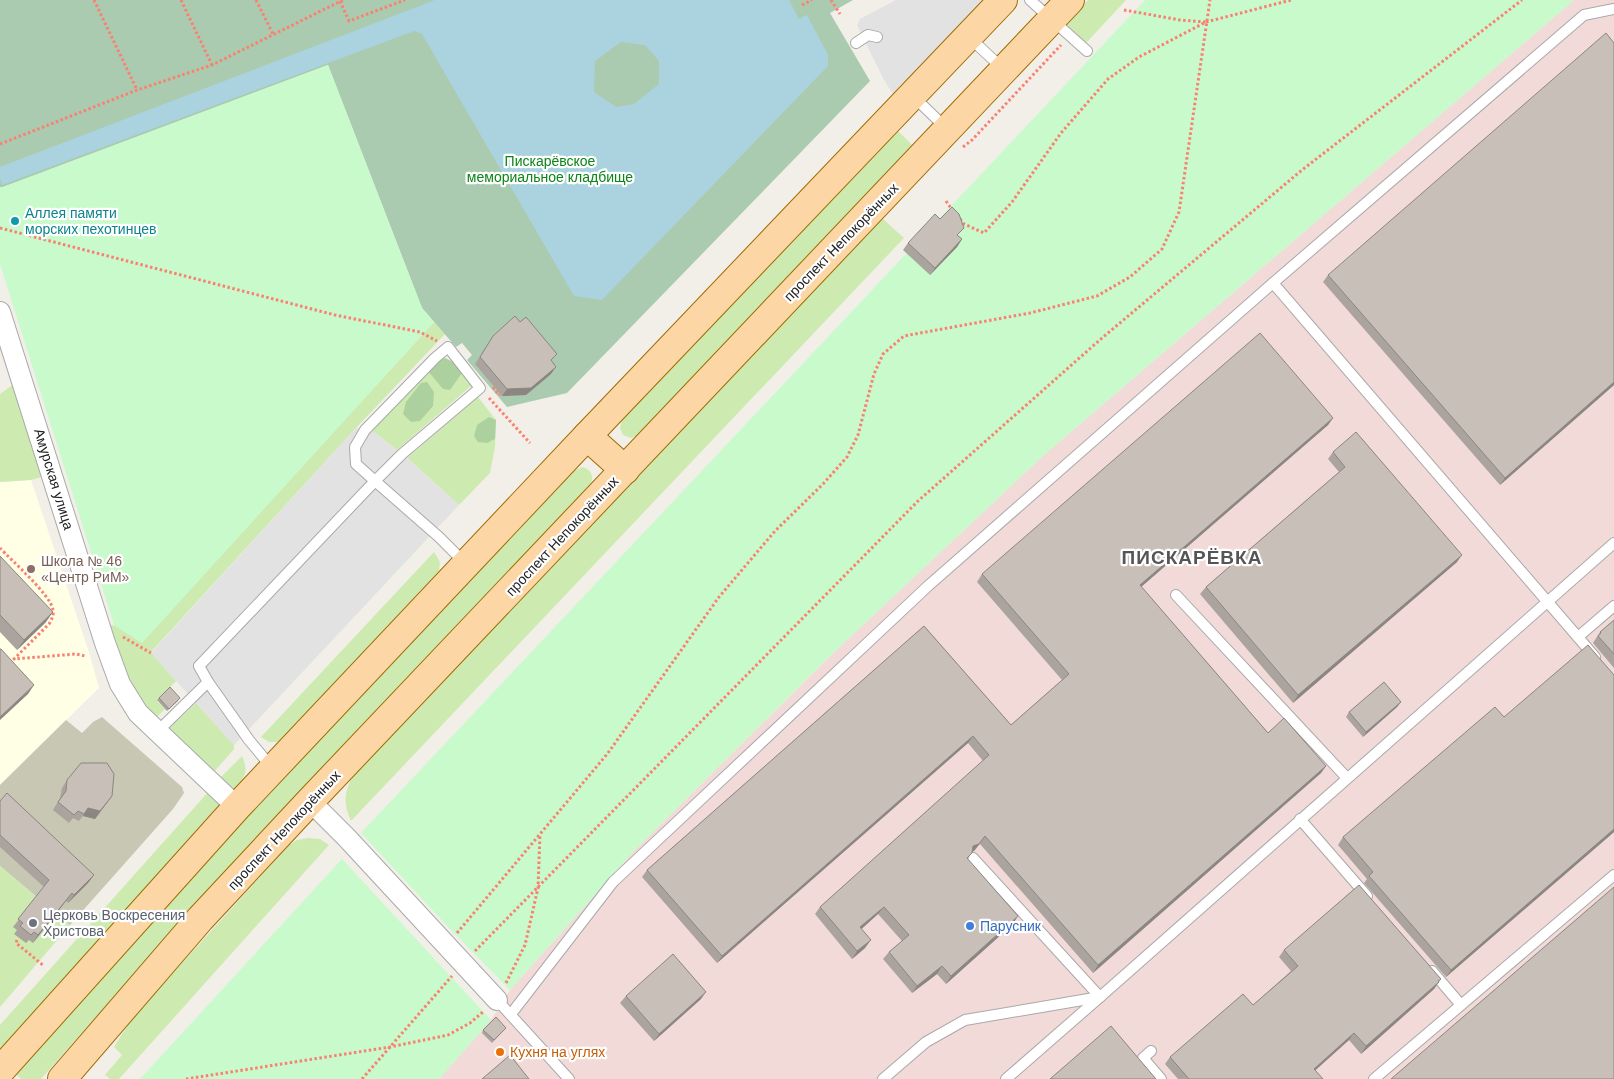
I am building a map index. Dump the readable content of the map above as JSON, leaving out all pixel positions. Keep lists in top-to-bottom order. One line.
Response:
{"streets":{"main road":["проспект Непокорённых"],"street":["Амурская улица"]},"districts":["ПИСКАРЁВКА"],"parks":["Пискарёвское мемориальное кладбище"],"places":["Аллея памяти морских пехотинцев","Школа № 46 «Центр РиМ»","Церковь Воскресения Христова","Парусник","Кухня на углях"]}
